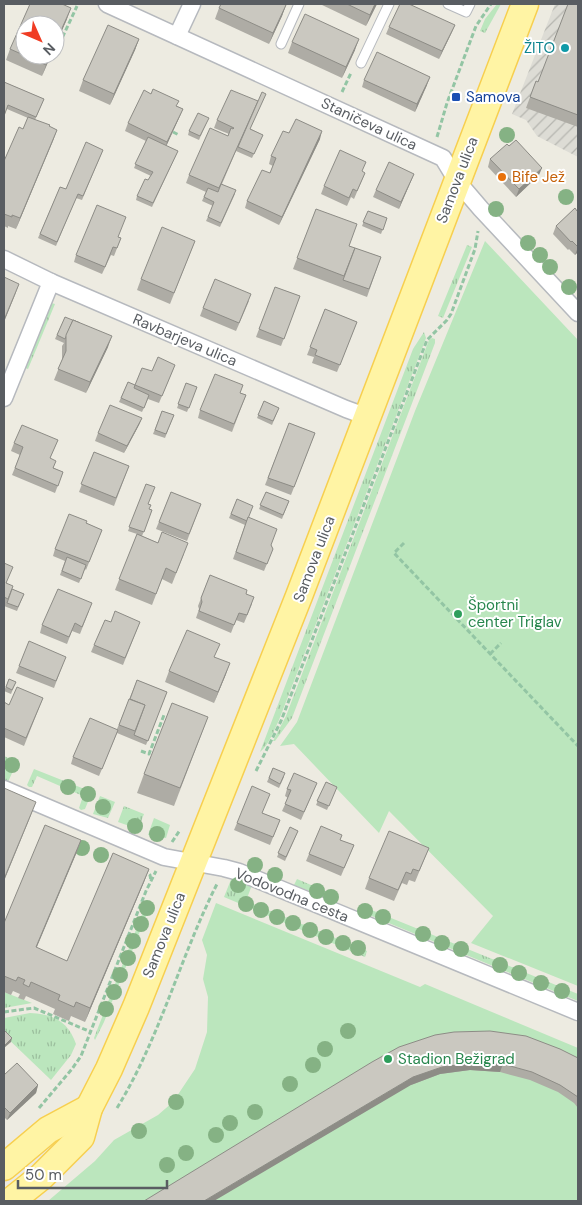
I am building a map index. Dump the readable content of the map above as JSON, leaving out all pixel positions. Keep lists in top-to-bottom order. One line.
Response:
{"streets":{"main road":["Samova ulica"],"street":["Staničeva ulica","Ravbarjeva ulica","Vodovodna cesta"]},"crossings":[["Staničeva ulica","Samova ulica"],["Samova ulica","Ravbarjeva ulica"],["Samova ulica","Vodovodna cesta"]],"places":{"other":["ŽITO","Bife Jež","Športni center Triglav","Stadion Bežigrad"],"transit":["Samova"]},"scale_bar":"50 m","north":"bottom right"}
